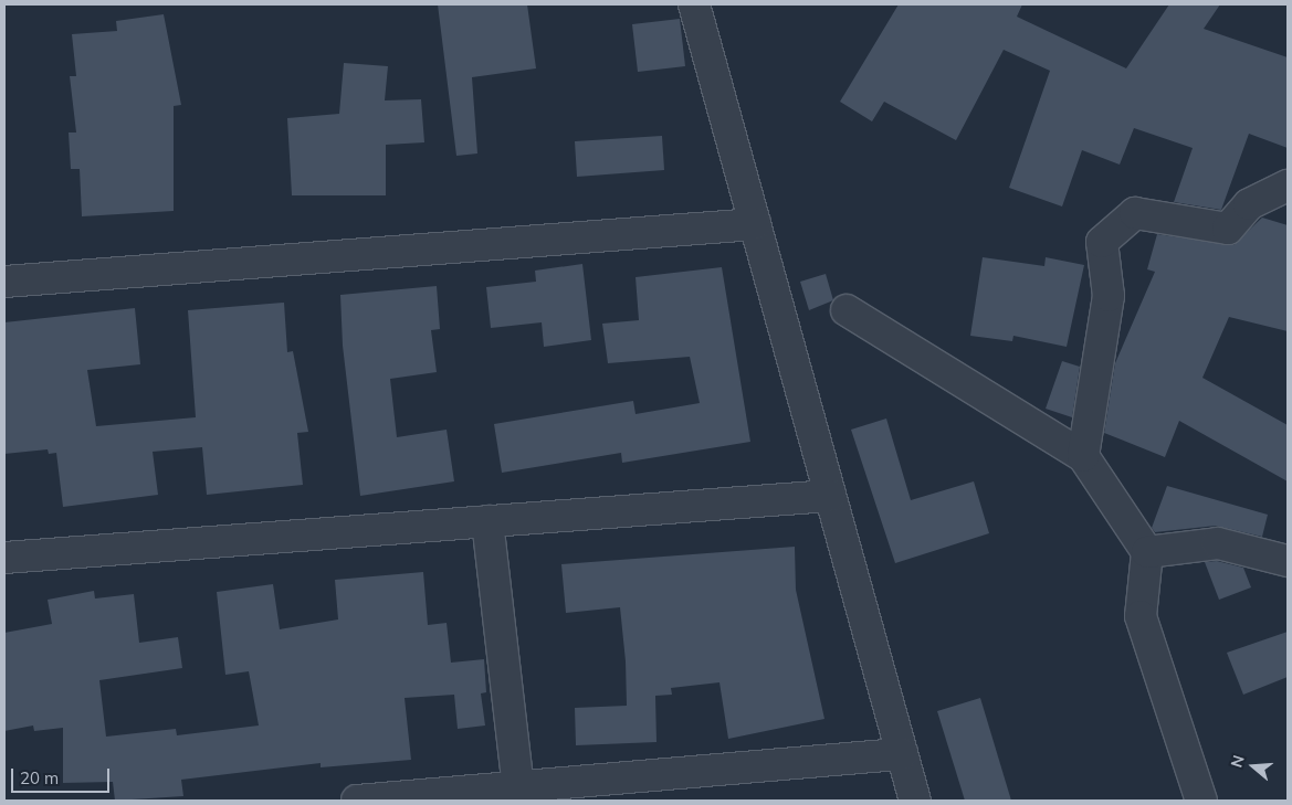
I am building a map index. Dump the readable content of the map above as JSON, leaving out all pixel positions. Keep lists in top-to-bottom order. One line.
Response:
{"scale_bar":"20 m","north":"left"}
